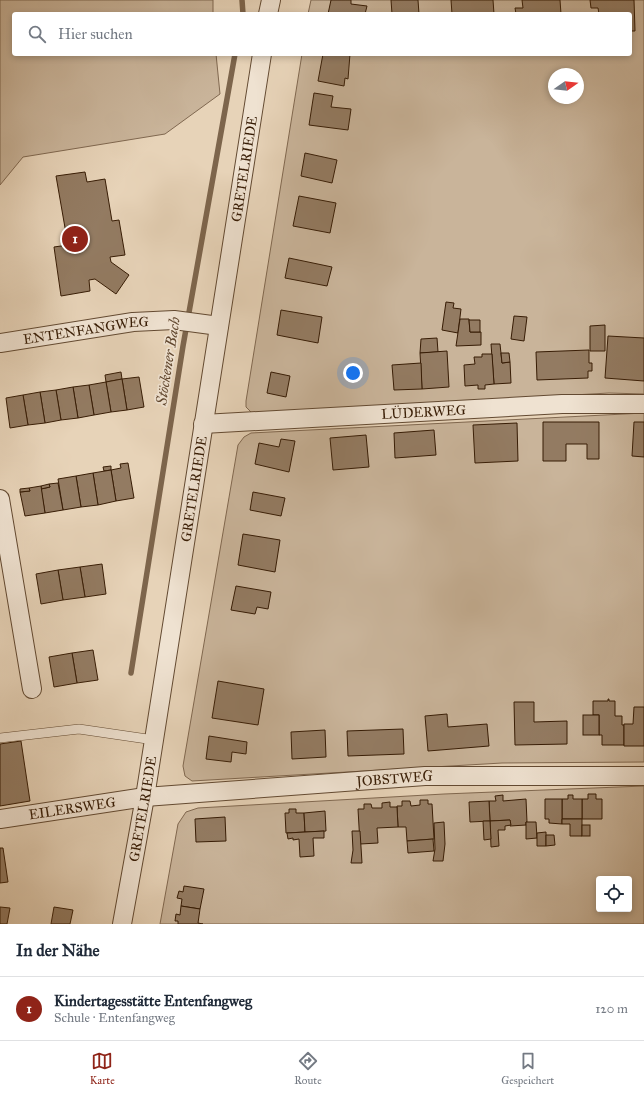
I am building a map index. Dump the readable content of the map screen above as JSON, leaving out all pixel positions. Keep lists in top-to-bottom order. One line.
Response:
{"streets":{"street":["GRETELRIEDE","ENTENFANGWEG","LÜDERWEG","JOBSTWEG","EILERSWEG"]},"crossings":[["GRETELRIEDE","ENTENFANGWEG"],["GRETELRIEDE","LÜDERWEG"],["GRETELRIEDE","JOBSTWEG"],["GRETELRIEDE","EILERSWEG"],["JOBSTWEG","EILERSWEG"]],"water":["Stöckener Bach"],"north":"right","page":{"search":"Hier suchen","pins":"1","heading":"In der Nähe","list":[{"mark":"1","name":"Kindertagesstätte Entenfangweg","note":"Schule · Entenfangweg","value":"120 m"}],"nav":["Karte","Route","Gespeichert"]}}
